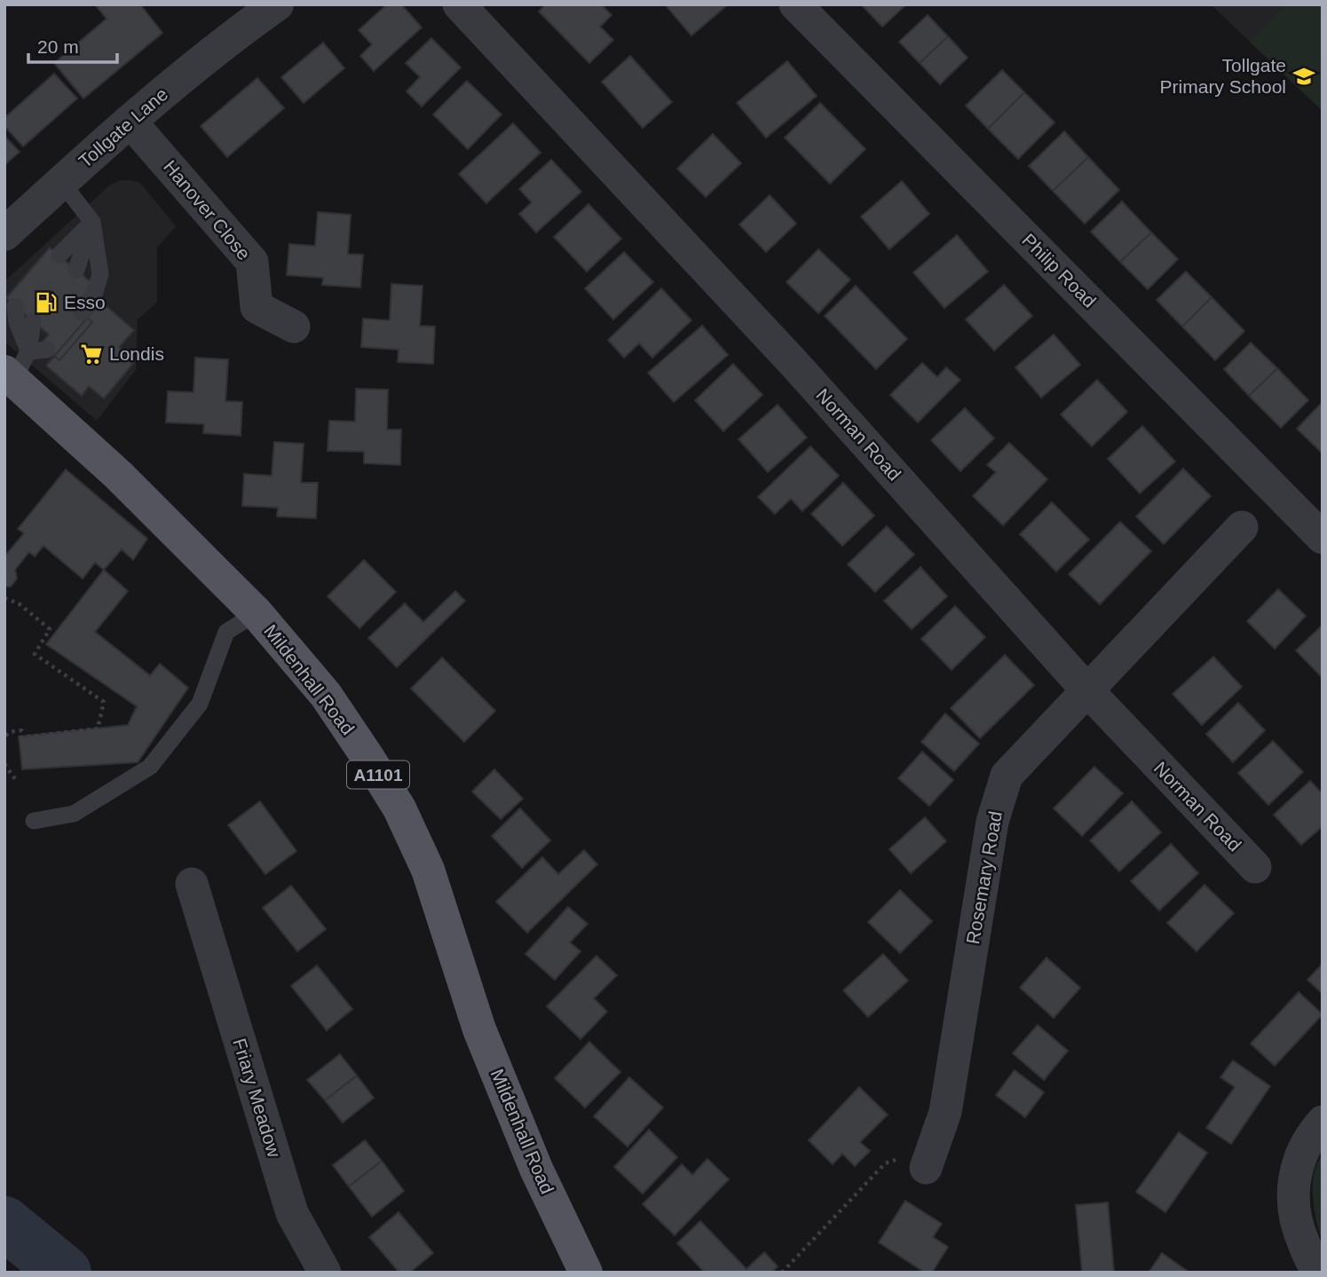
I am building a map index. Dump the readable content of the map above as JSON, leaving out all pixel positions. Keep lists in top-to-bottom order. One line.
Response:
{"streets":{"main road":["Mildenhall Road","A1101"],"street":["Tollgate Lane","Hanover Close","Philip Road","Norman Road","Rosemary Road","Friary Meadow"]},"crossings":[["Tollgate Lane","Hanover Close"],["Norman Road","Rosemary Road"]],"places":{"school or university":["Tollgate Primary School"],"fuel station":["Esso"],"supermarket":["Londis"]},"scale_bar":"20 m"}
